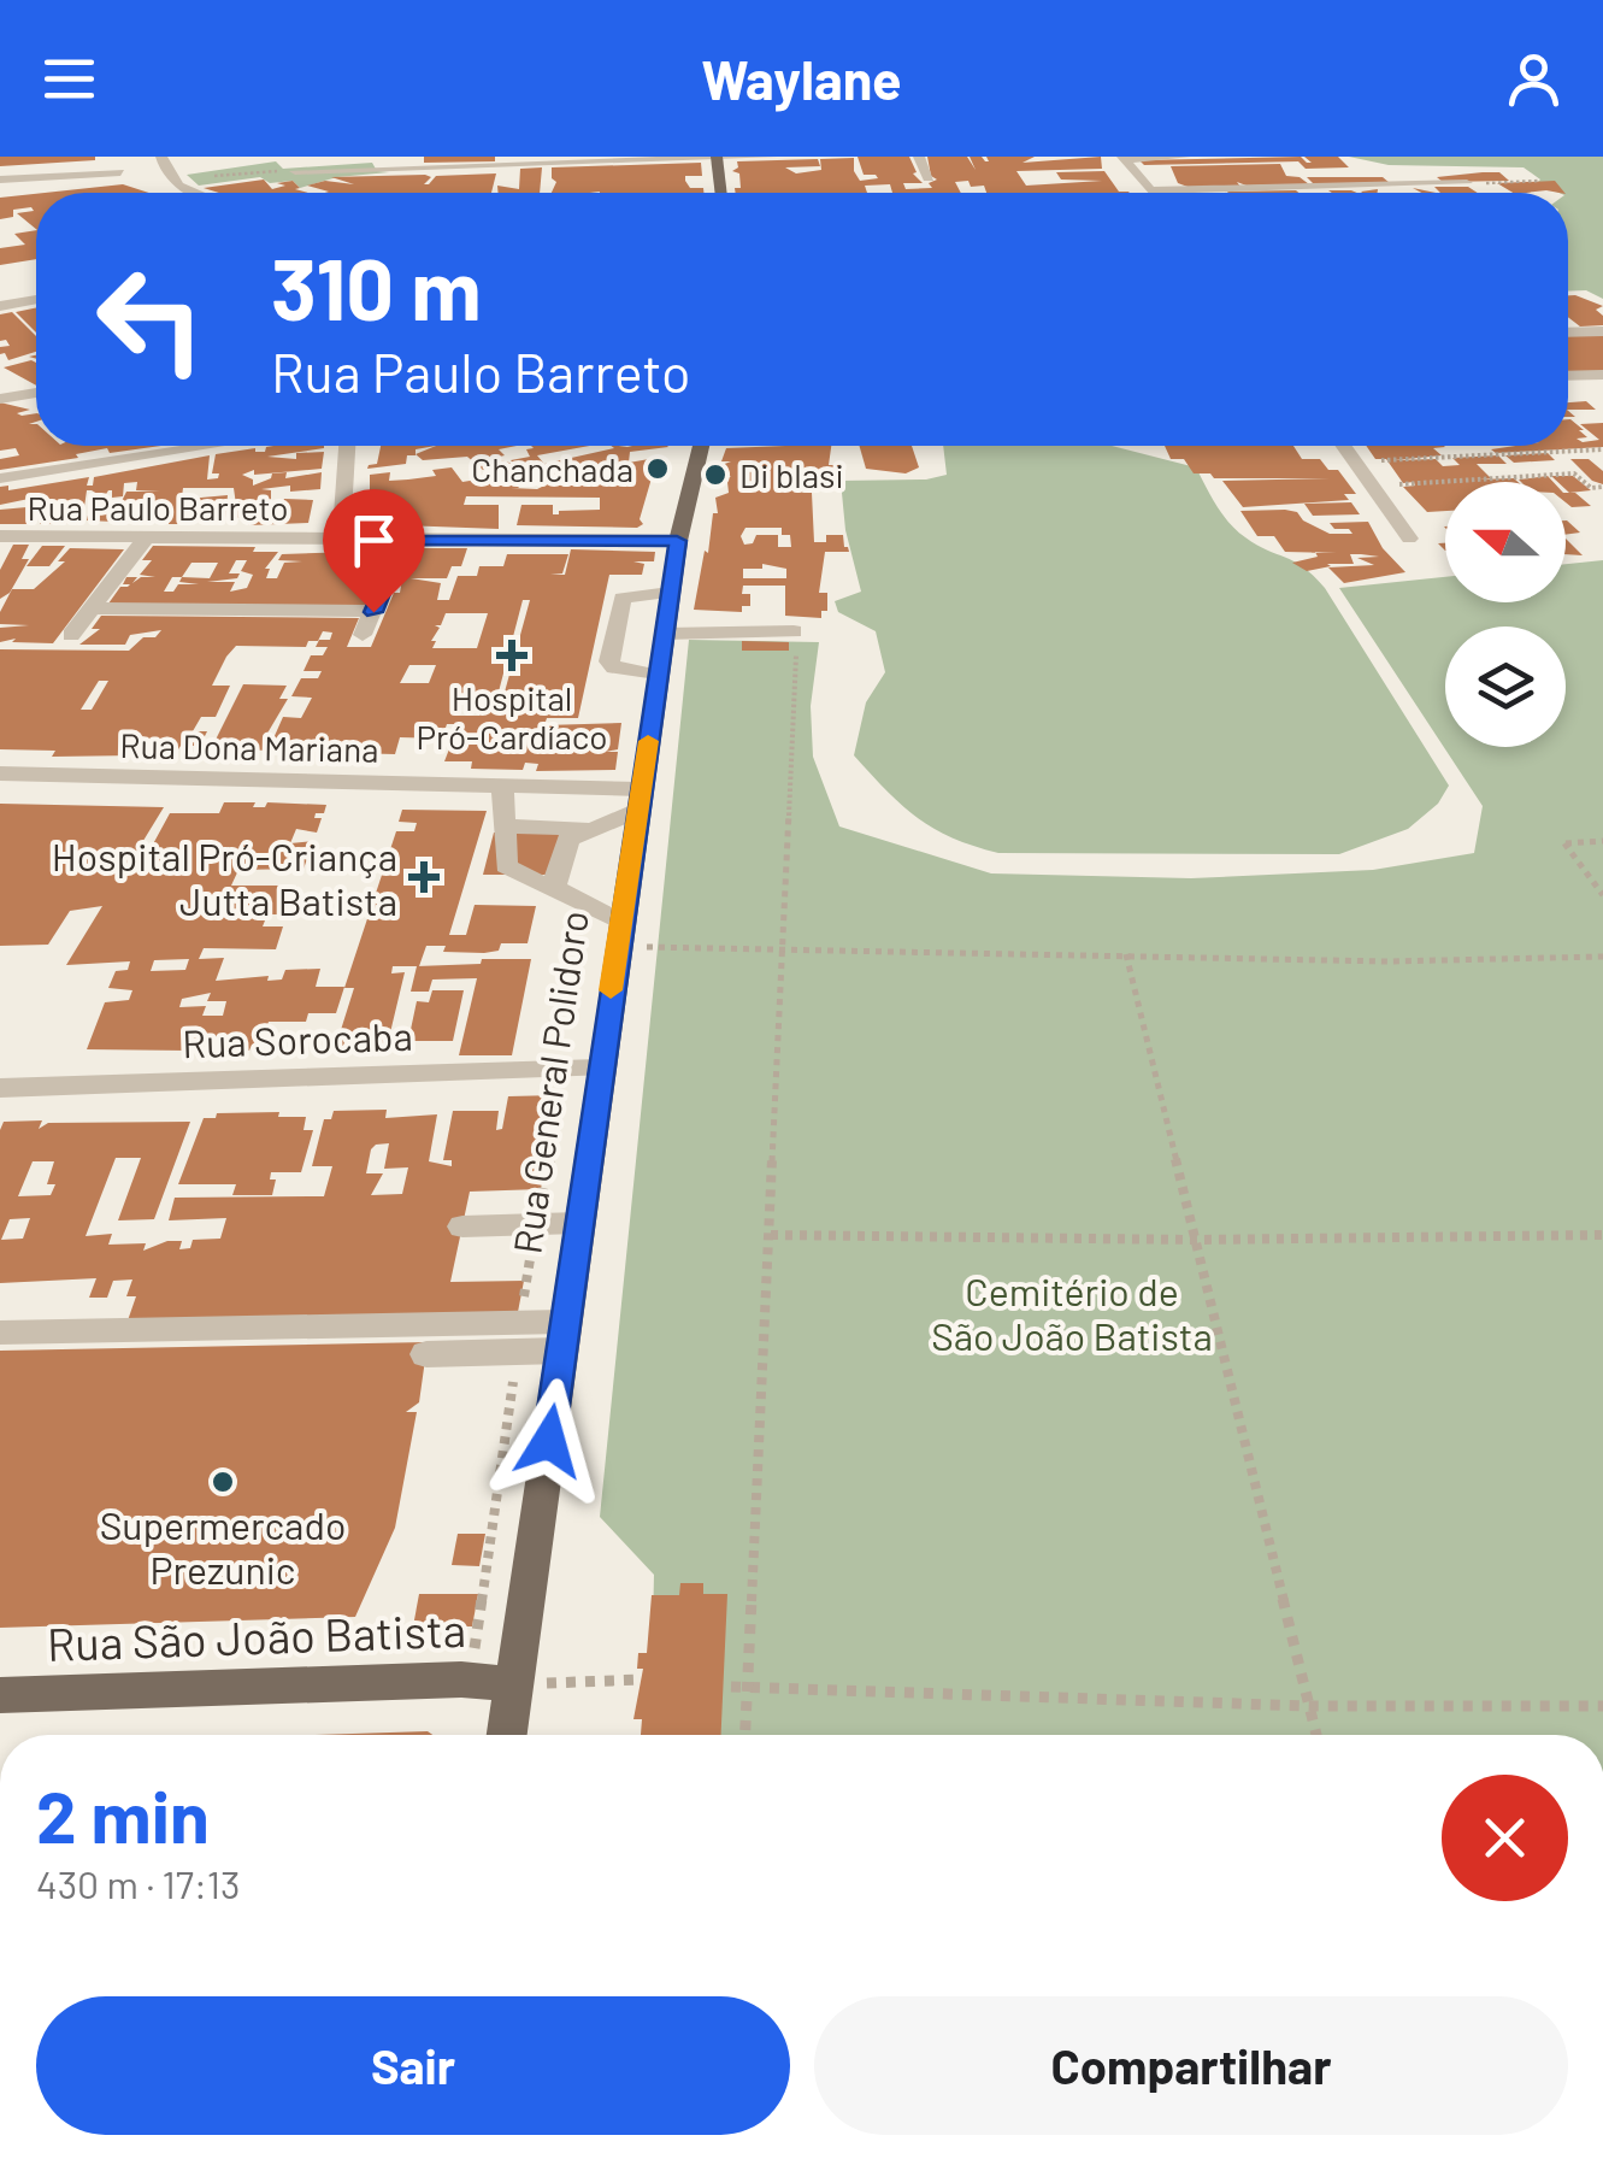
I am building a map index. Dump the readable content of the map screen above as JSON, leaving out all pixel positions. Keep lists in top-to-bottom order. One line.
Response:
{"streets":{"main road":["Rua General Polidoro","Rua São João Batista"],"street":["Rua Paulo Barreto","Rua Dona Mariana","Rua Sorocaba"]},"crossings":[["Rua Paulo Barreto","Rua General Polidoro"],["Rua Dona Mariana","Rua General Polidoro"],["Rua Sorocaba","Rua General Polidoro"],["Rua General Polidoro","Rua São João Batista"]],"parks":["Cemitério de São João Batista"],"places":{"other":["Chanchada","Di blasi","Supermercado Prezunic"],"health":["Hospital Pró-Cardíaco","Hospital Pró-Criança Jutta Batista"]},"north":"left","page":{"header":"Waylane","turn":["310 m","Rua Paulo Barreto"],"heading":["2 min","430 m · 17:13"],"buttons":["Sair","Compartilhar"]}}
